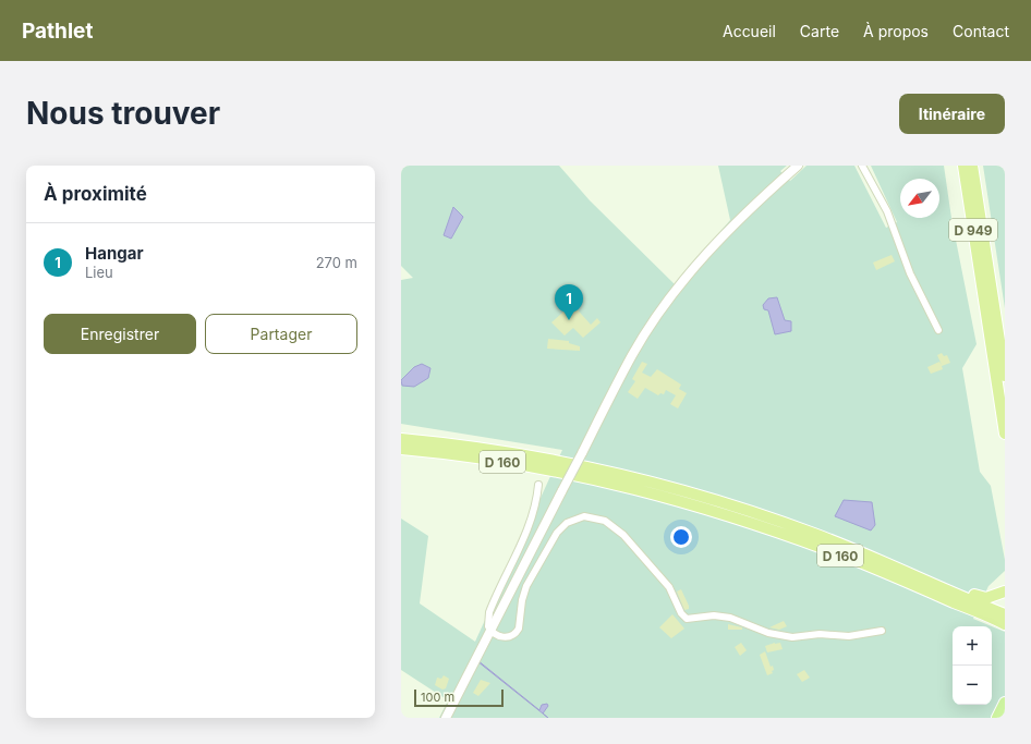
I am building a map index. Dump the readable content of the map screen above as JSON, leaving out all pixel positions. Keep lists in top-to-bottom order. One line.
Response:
{"streets":{"highway":["D 949","D 160"]},"scale_bar":"100 m","north":"bottom left","page":{"header":"Pathlet","nav":["Accueil","Carte","À propos","Contact"],"buttons":["Itinéraire",["Enregistrer","Partager"]],"title":"Nous trouver","heading":"À proximité","list":[{"mark":"1","name":"Hangar","note":"Lieu","value":"270 m"}],"pins":"1","map_buttons":["+","−"],"scale":"100 m"}}
